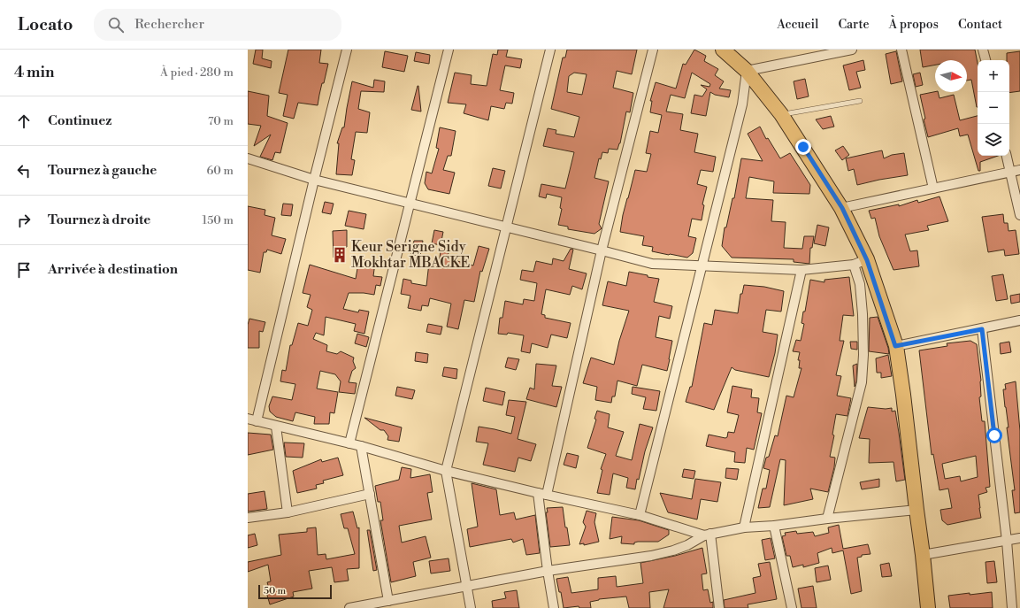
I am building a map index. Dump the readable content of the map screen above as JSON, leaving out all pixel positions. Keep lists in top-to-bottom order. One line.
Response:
{"places":{"building":["Keur Serigne Sidy Mokhtar MBACKE"]},"scale_bar":"50 m","north":"right","page":{"header":"Locato","search":"Rechercher","nav":["Accueil","Carte","À propos","Contact"],"heading":["4 min","À pied · 280 m"],"map_buttons":["+","−"],"list":[["Continuez","70 m"],["Tournez à gauche","60 m"],["Tournez à droite","150 m"],"Arrivée à destination"],"scale":"50 m"}}
